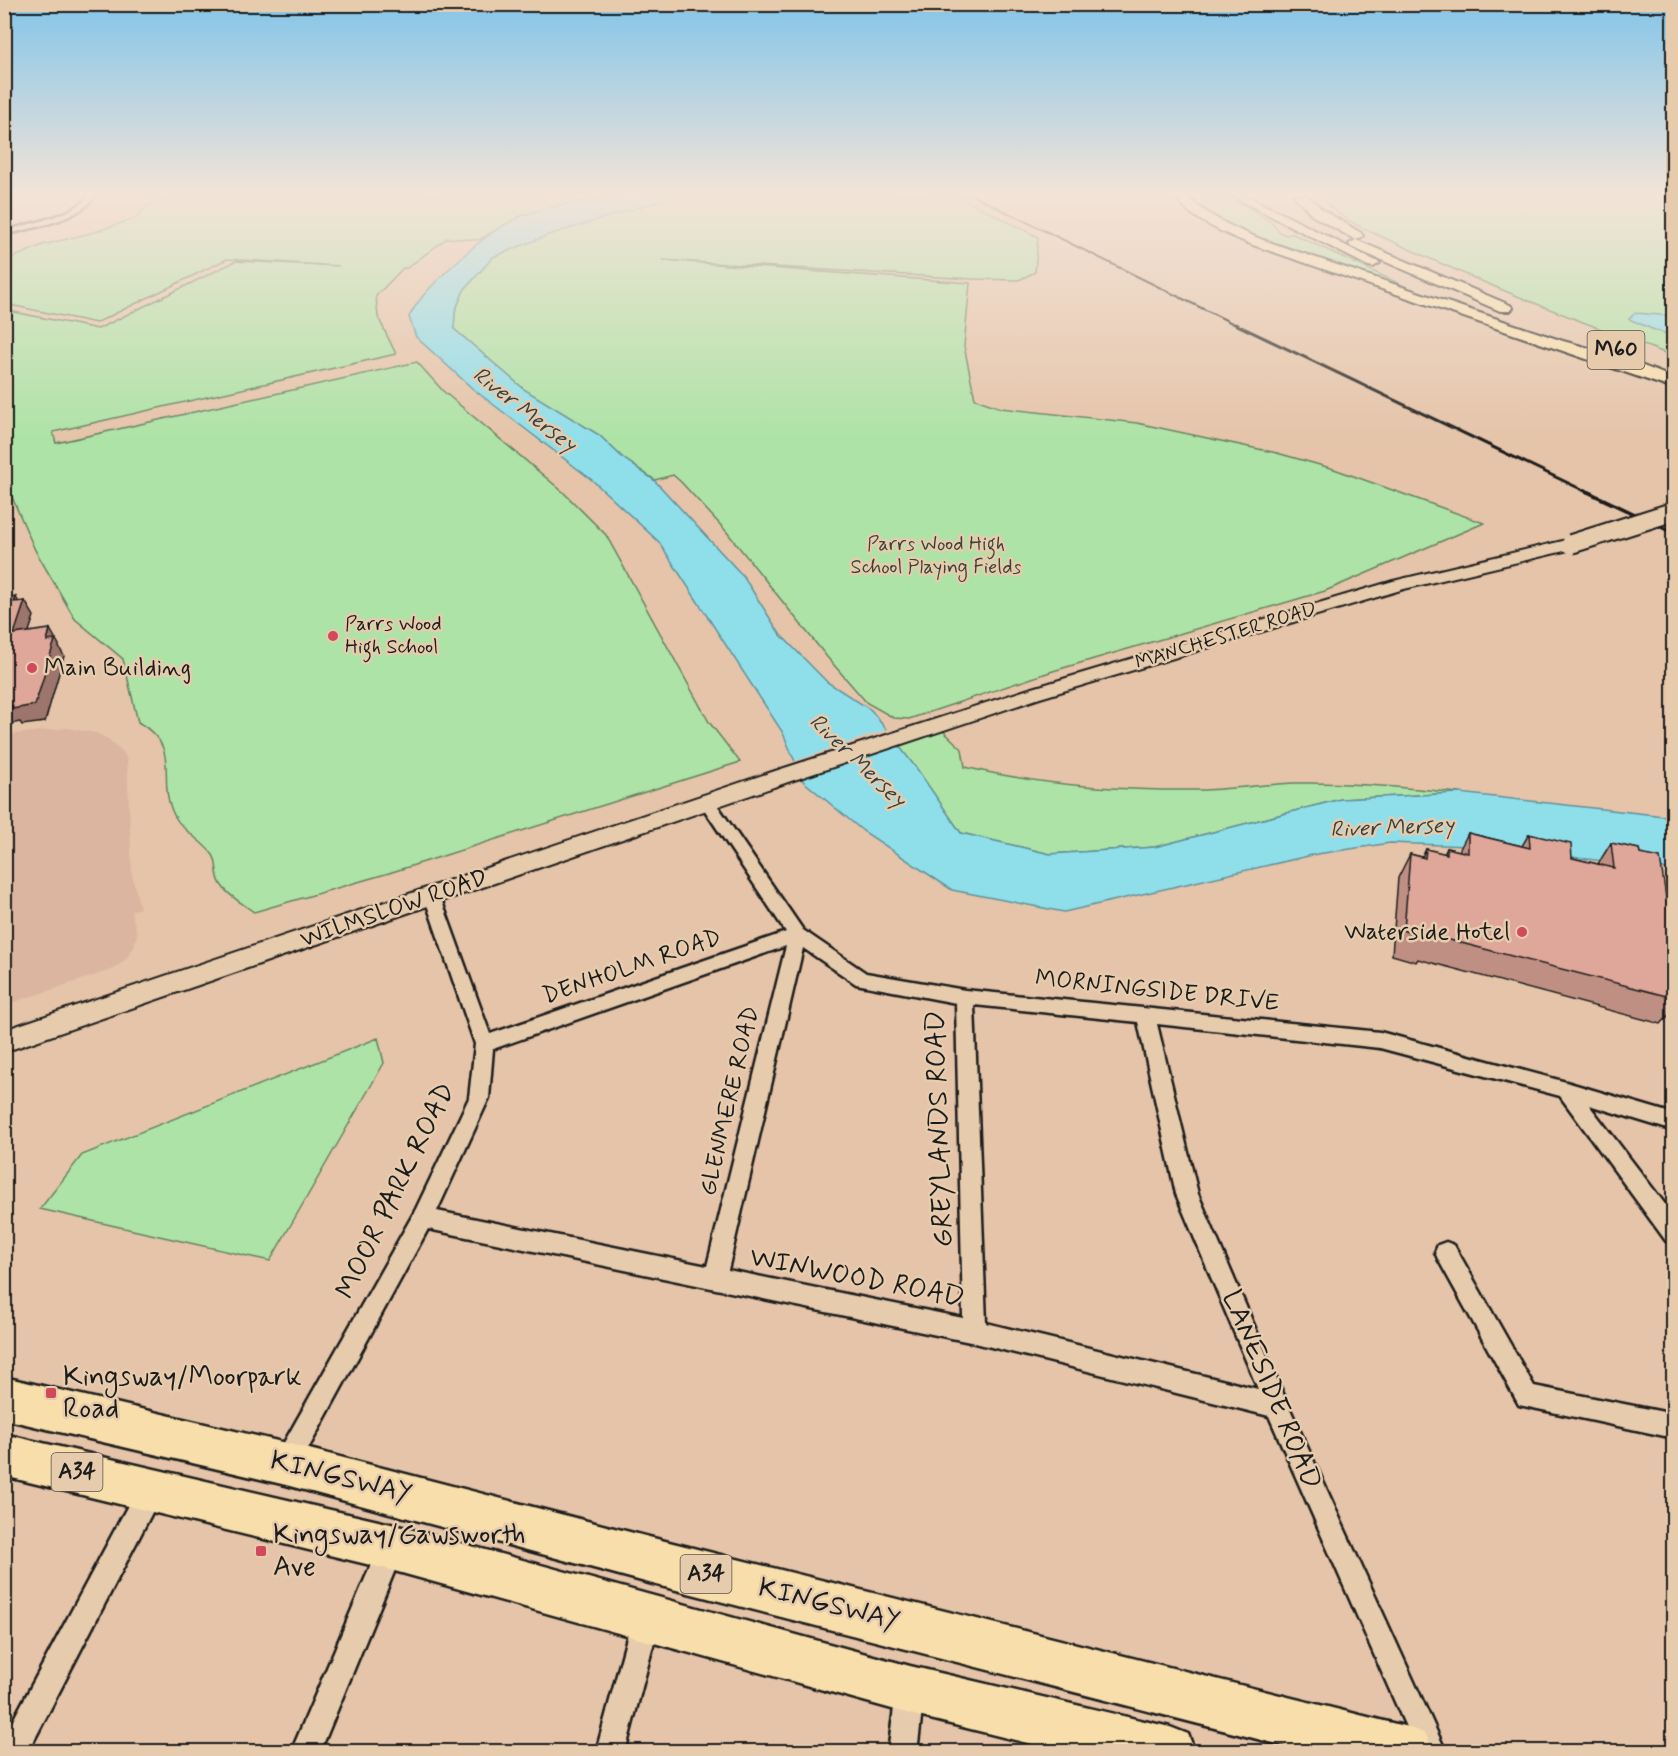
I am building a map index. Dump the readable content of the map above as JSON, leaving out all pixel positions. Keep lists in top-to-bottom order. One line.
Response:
{"streets":{"highway":["M60","A34","KINGSWAY"],"main road":["MANCHESTER ROAD","WILMSLOW ROAD"],"street":["DENHOLM ROAD","MORNINGSIDE DRIVE","GLENMERE ROAD","GREYLANDS ROAD","MOOR PARK ROAD","WINWOOD ROAD","LANESIDE ROAD"]},"crossings":[["MANCHESTER ROAD","WILMSLOW ROAD"],["WILMSLOW ROAD","MORNINGSIDE DRIVE"],["WILMSLOW ROAD","MOOR PARK ROAD"],["DENHOLM ROAD","MORNINGSIDE DRIVE"],["DENHOLM ROAD","GLENMERE ROAD"],["DENHOLM ROAD","MOOR PARK ROAD"],["MORNINGSIDE DRIVE","GLENMERE ROAD"],["MORNINGSIDE DRIVE","GREYLANDS ROAD"],["MORNINGSIDE DRIVE","LANESIDE ROAD"],["GLENMERE ROAD","WINWOOD ROAD"],["GREYLANDS ROAD","WINWOOD ROAD"],["MOOR PARK ROAD","WINWOOD ROAD"],["MOOR PARK ROAD","KINGSWAY"],["WINWOOD ROAD","LANESIDE ROAD"]],"water":["River Mersey"],"parks":["Parrs Wood High School Playing Fields"],"places":{"other":["Parrs Wood High School","Main Building","Waterside Hotel"],"transit":["Kingsway/Moorpark Road","Kingsway/Gawsworth Ave"]}}
